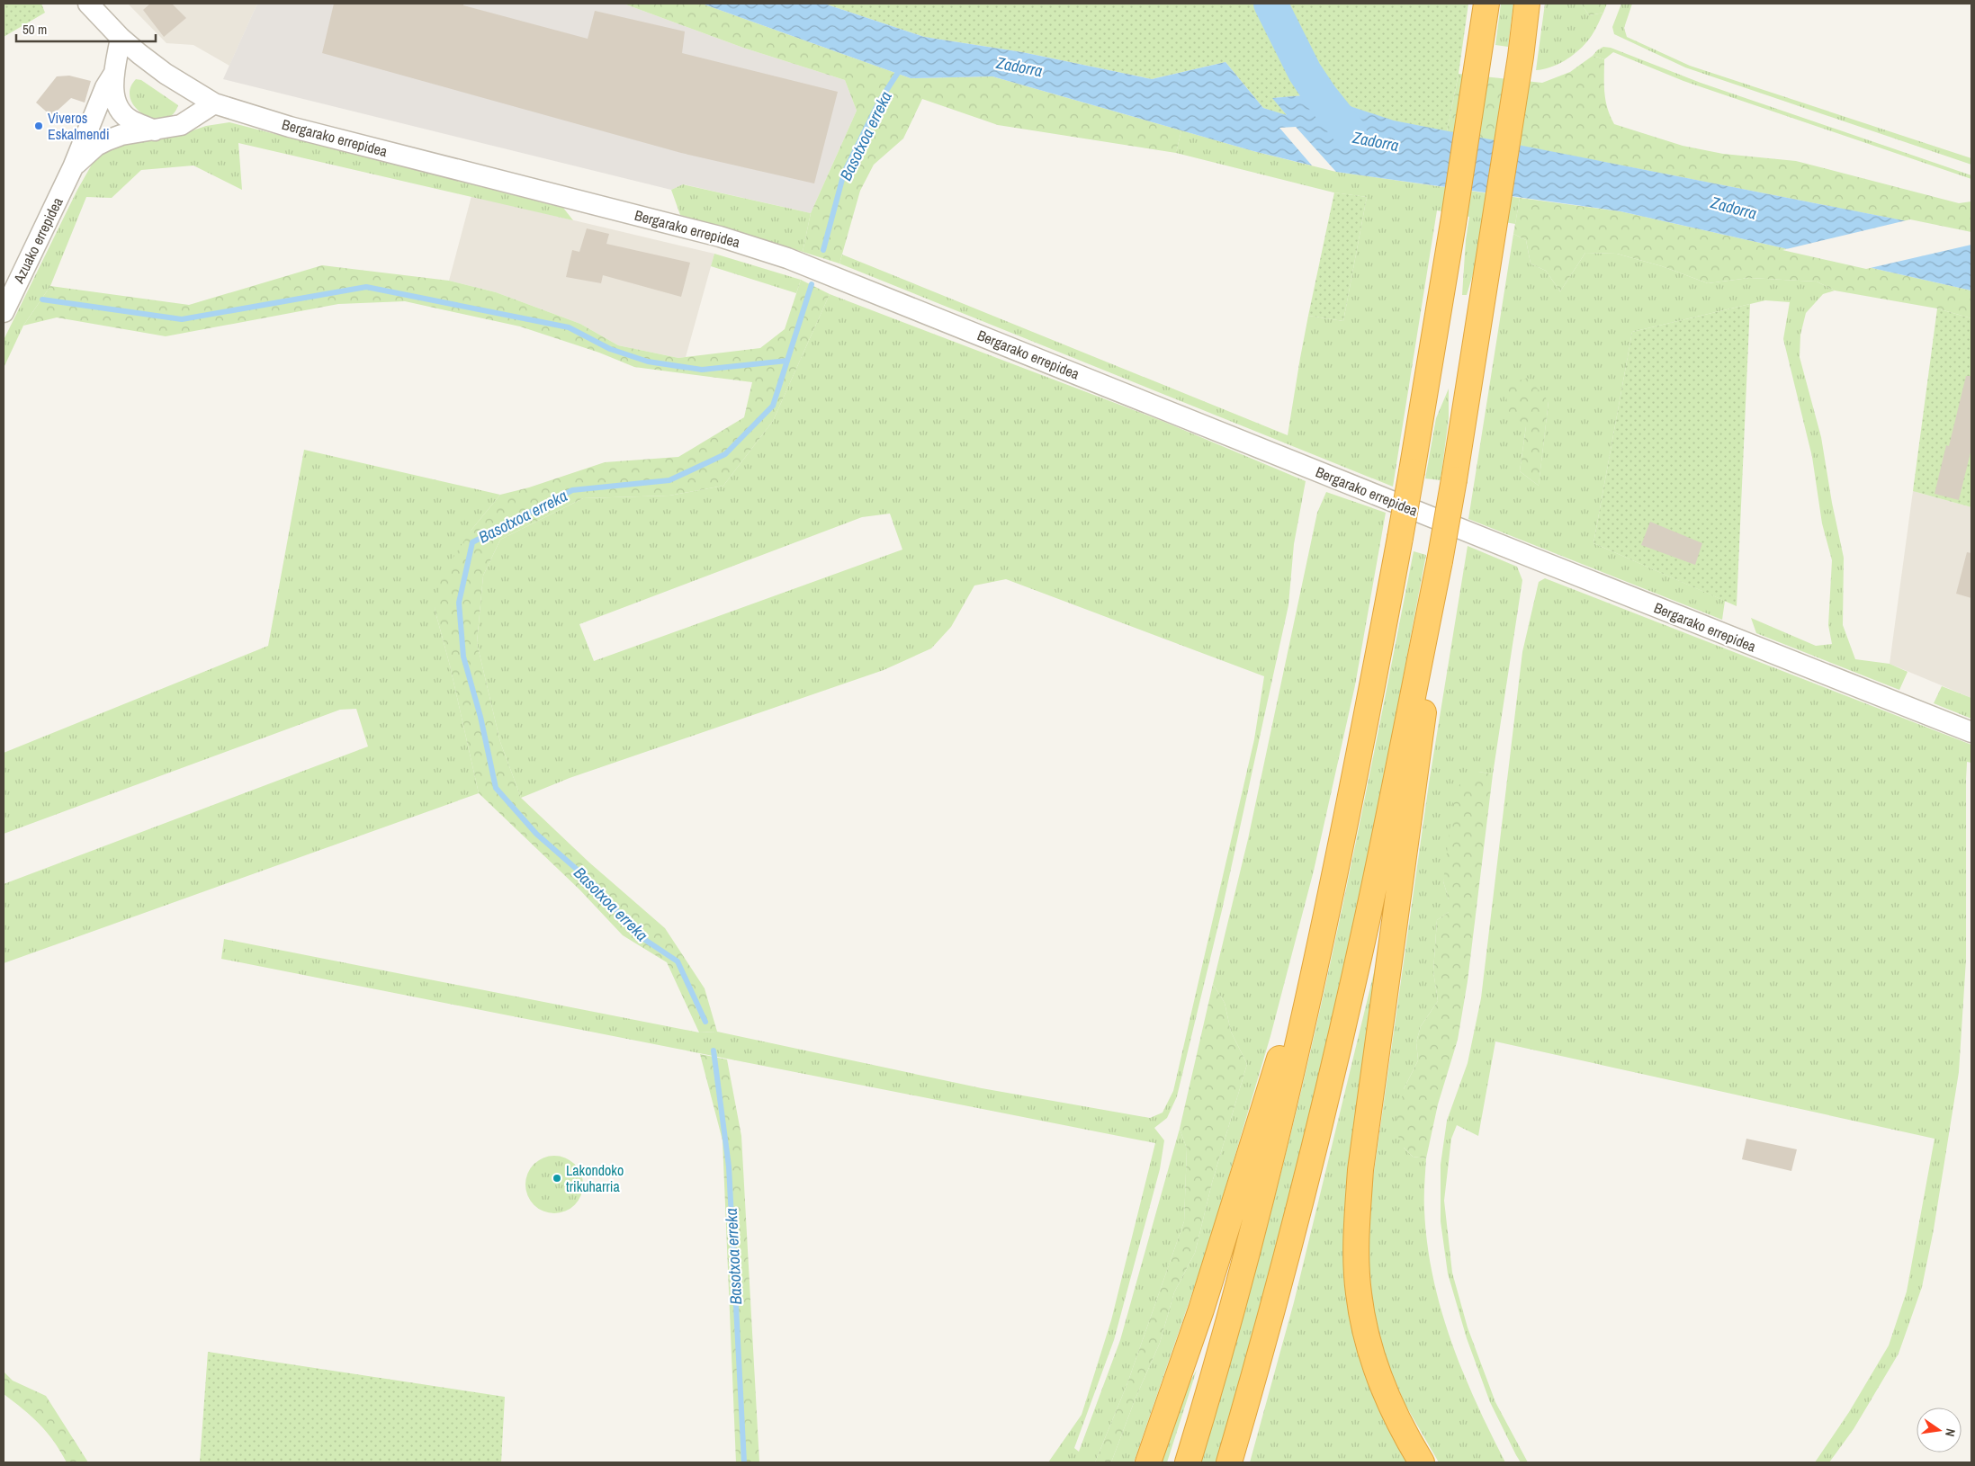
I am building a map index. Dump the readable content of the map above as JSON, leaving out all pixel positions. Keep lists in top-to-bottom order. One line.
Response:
{"streets":{"street":["Bergarako errepidea","Azuako errepidea"]},"water":["Zadorra","Basotxoa erreka"],"places":["Viveros Eskalmendi","Lakondoko trikuharria"],"scale_bar":"50 m","north":"right"}
